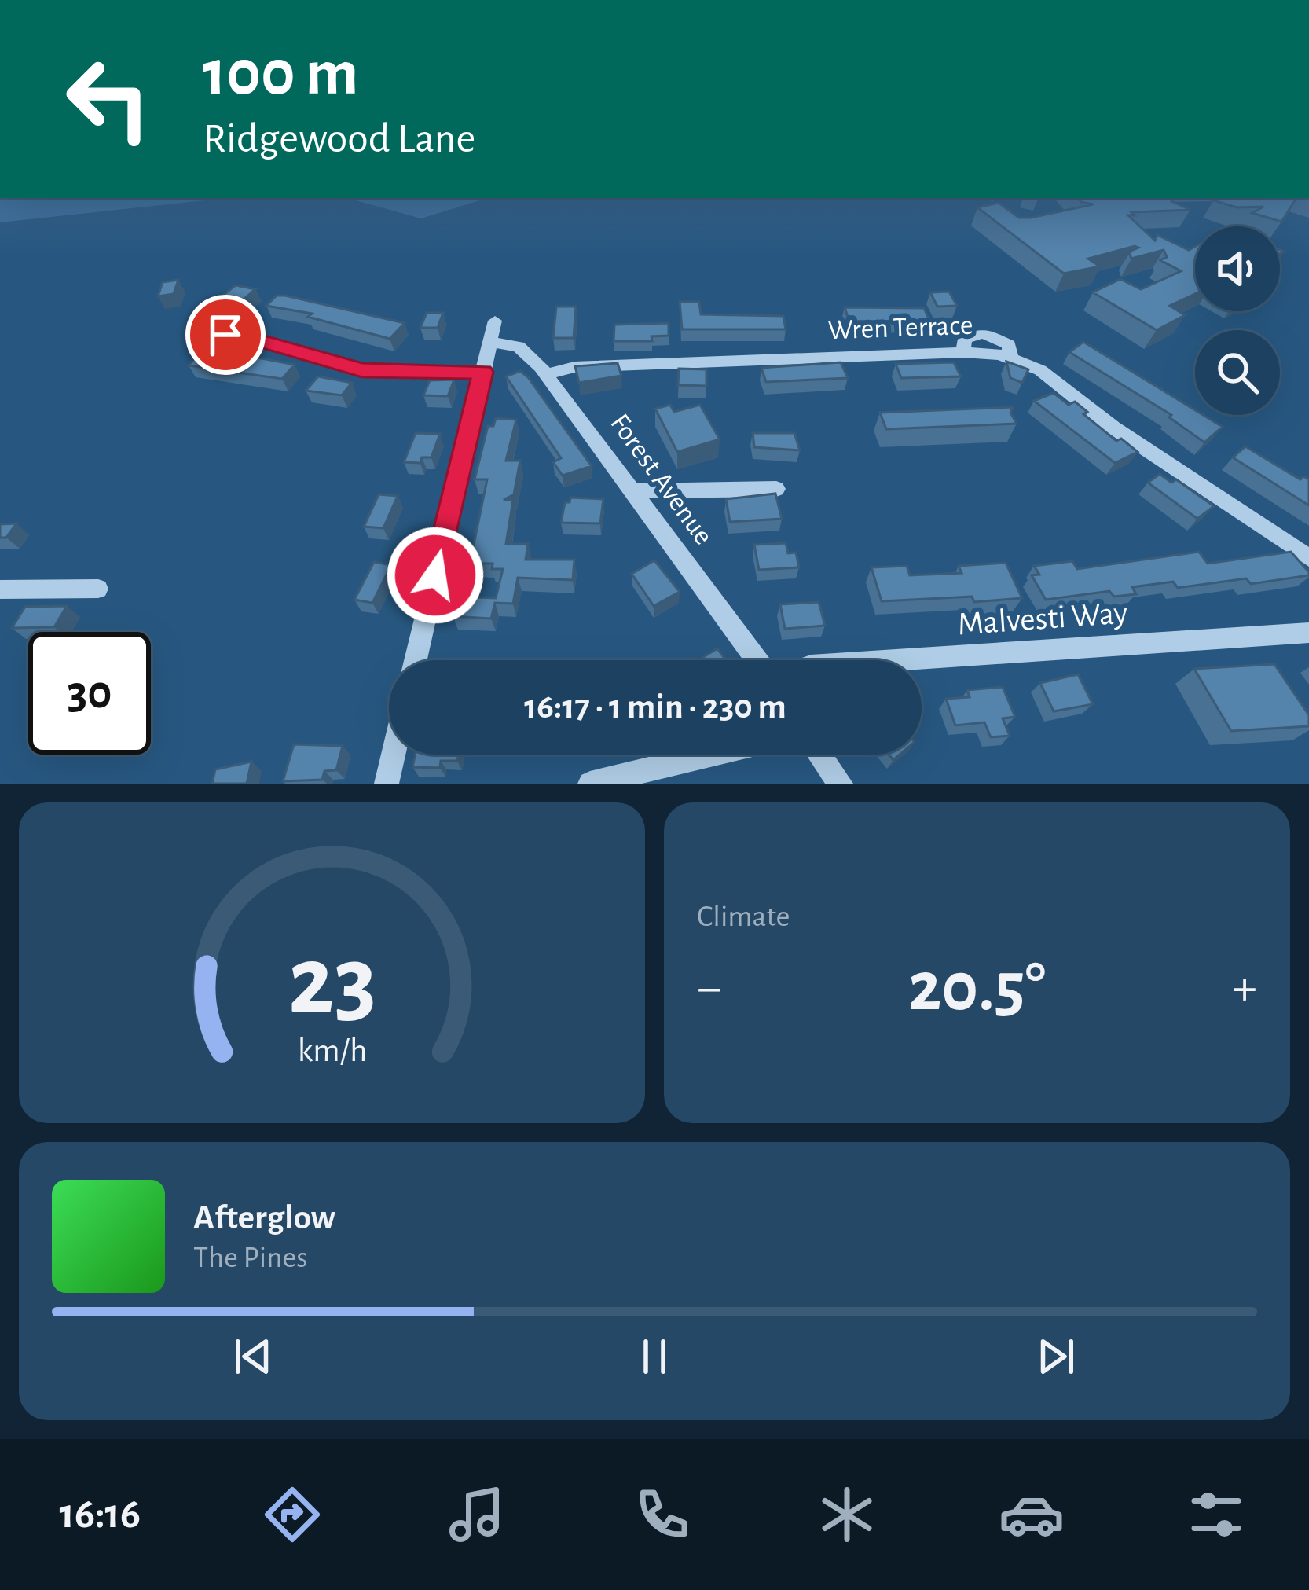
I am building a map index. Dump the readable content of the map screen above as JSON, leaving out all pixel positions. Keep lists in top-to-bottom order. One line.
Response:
{"streets":{"street":["Wren Terrace","Forest Avenue","Malvesti Way"]},"crossings":[["Wren Terrace","Forest Avenue"]],"page":{"turn":["100 m","Ridgewood Lane"],"limit":"30","trip":"16:17 · 1 min · 230 m","tile":"Climate","heat":["−","20.5°","+"],"song":["Afterglow","The Pines"],"tabs":"16:16","gauge":["23","km/h"]}}
